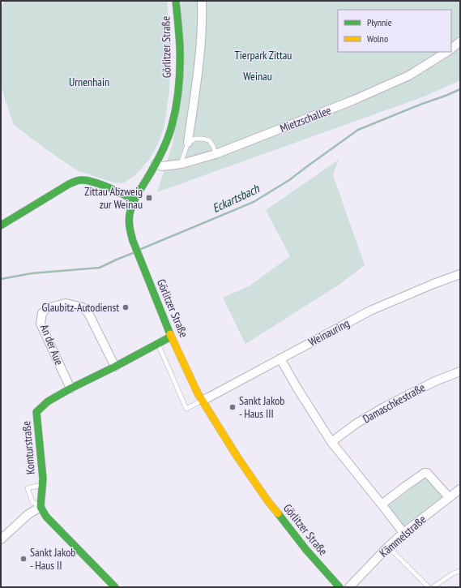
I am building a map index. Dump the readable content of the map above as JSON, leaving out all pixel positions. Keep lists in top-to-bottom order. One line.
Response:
{"streets":{"main road":["Görlitzer Straße","Komturstraße"],"street":["Mietzschallee","Weinauring","An der Aue","Damaschkestraße","Kämmelstraße"]},"crossings":[["Görlitzer Straße","Mietzschallee"],["Görlitzer Straße","Weinauring"],["Görlitzer Straße","Komturstraße"],["An der Aue","Komturstraße"]],"water":["Eckartsbach"],"parks":["Tierpark Zittau","Weinau","Urnenhain"],"places":{"transit":["Zittau Abzweig zur Weinau"],"other":["Glaubitz-Autodienst","Sankt Jakob - Haus III","Sankt Jakob - Haus II"]},"legend":["Płynnie","Wolno"]}
